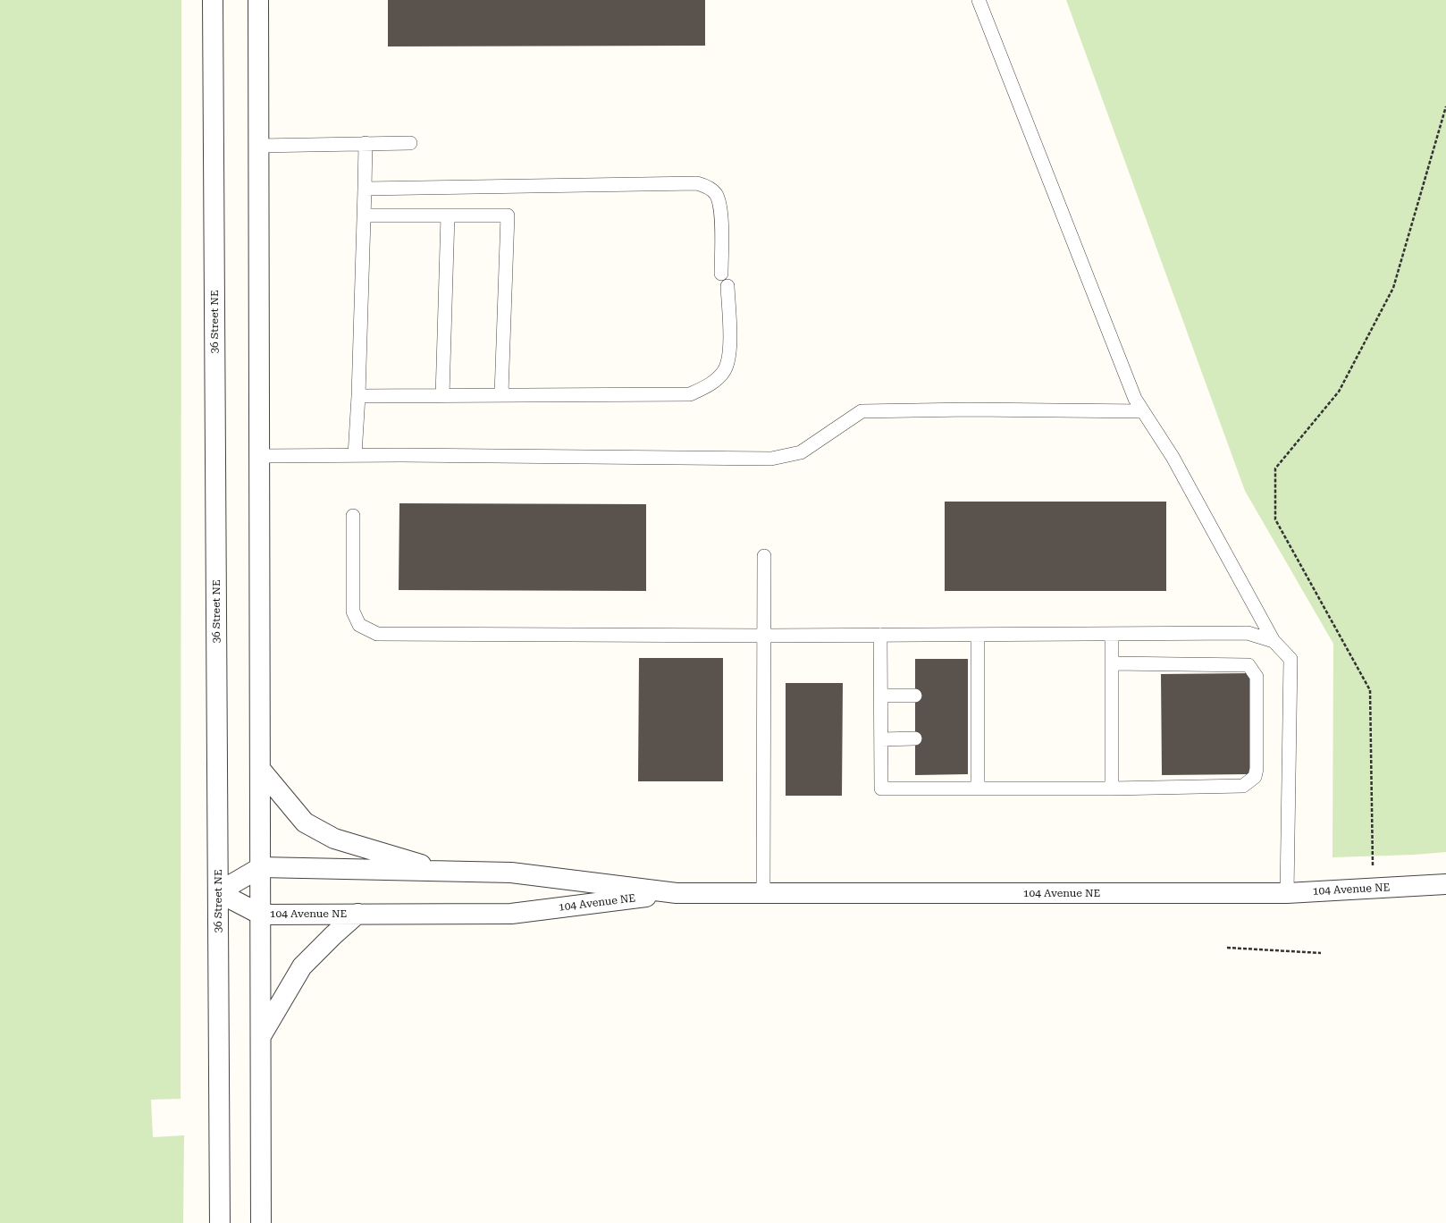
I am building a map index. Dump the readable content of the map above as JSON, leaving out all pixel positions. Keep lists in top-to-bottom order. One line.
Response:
{"streets":{"street":["36 Street NE","104 Avenue NE"]},"crossings":[["36 Street NE","104 Avenue NE"]]}
